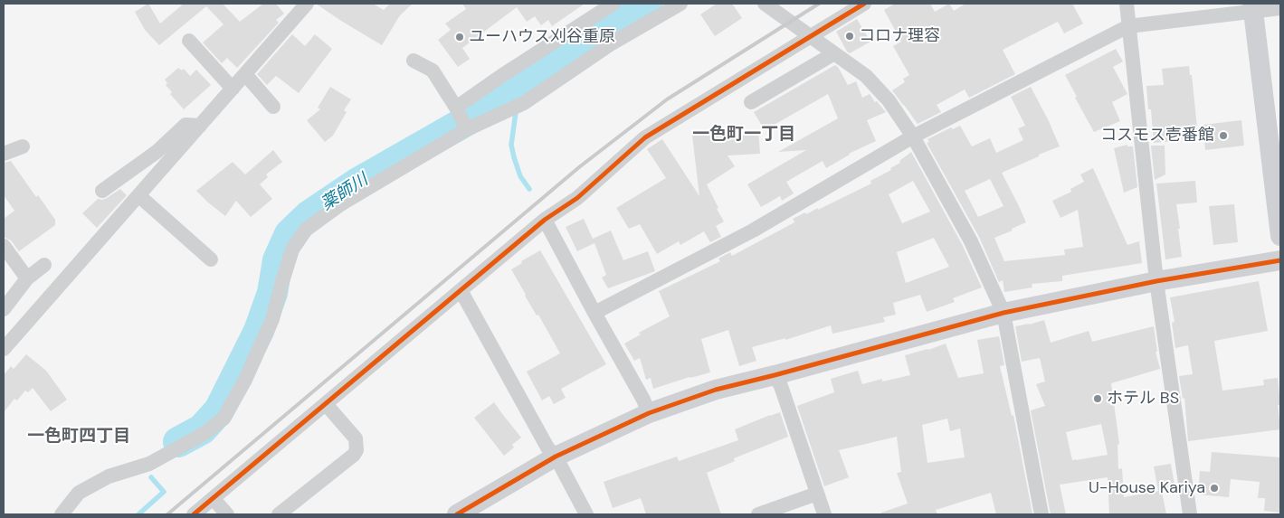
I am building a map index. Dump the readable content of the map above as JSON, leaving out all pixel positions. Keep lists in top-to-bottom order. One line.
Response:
{"districts":["一色町一丁目","一色町四丁目"],"water":["薬師川"],"places":["コロナ理容","ユーハウス刈谷重原","コスモス壱番館","ホテル BS","U-House Kariya"]}
